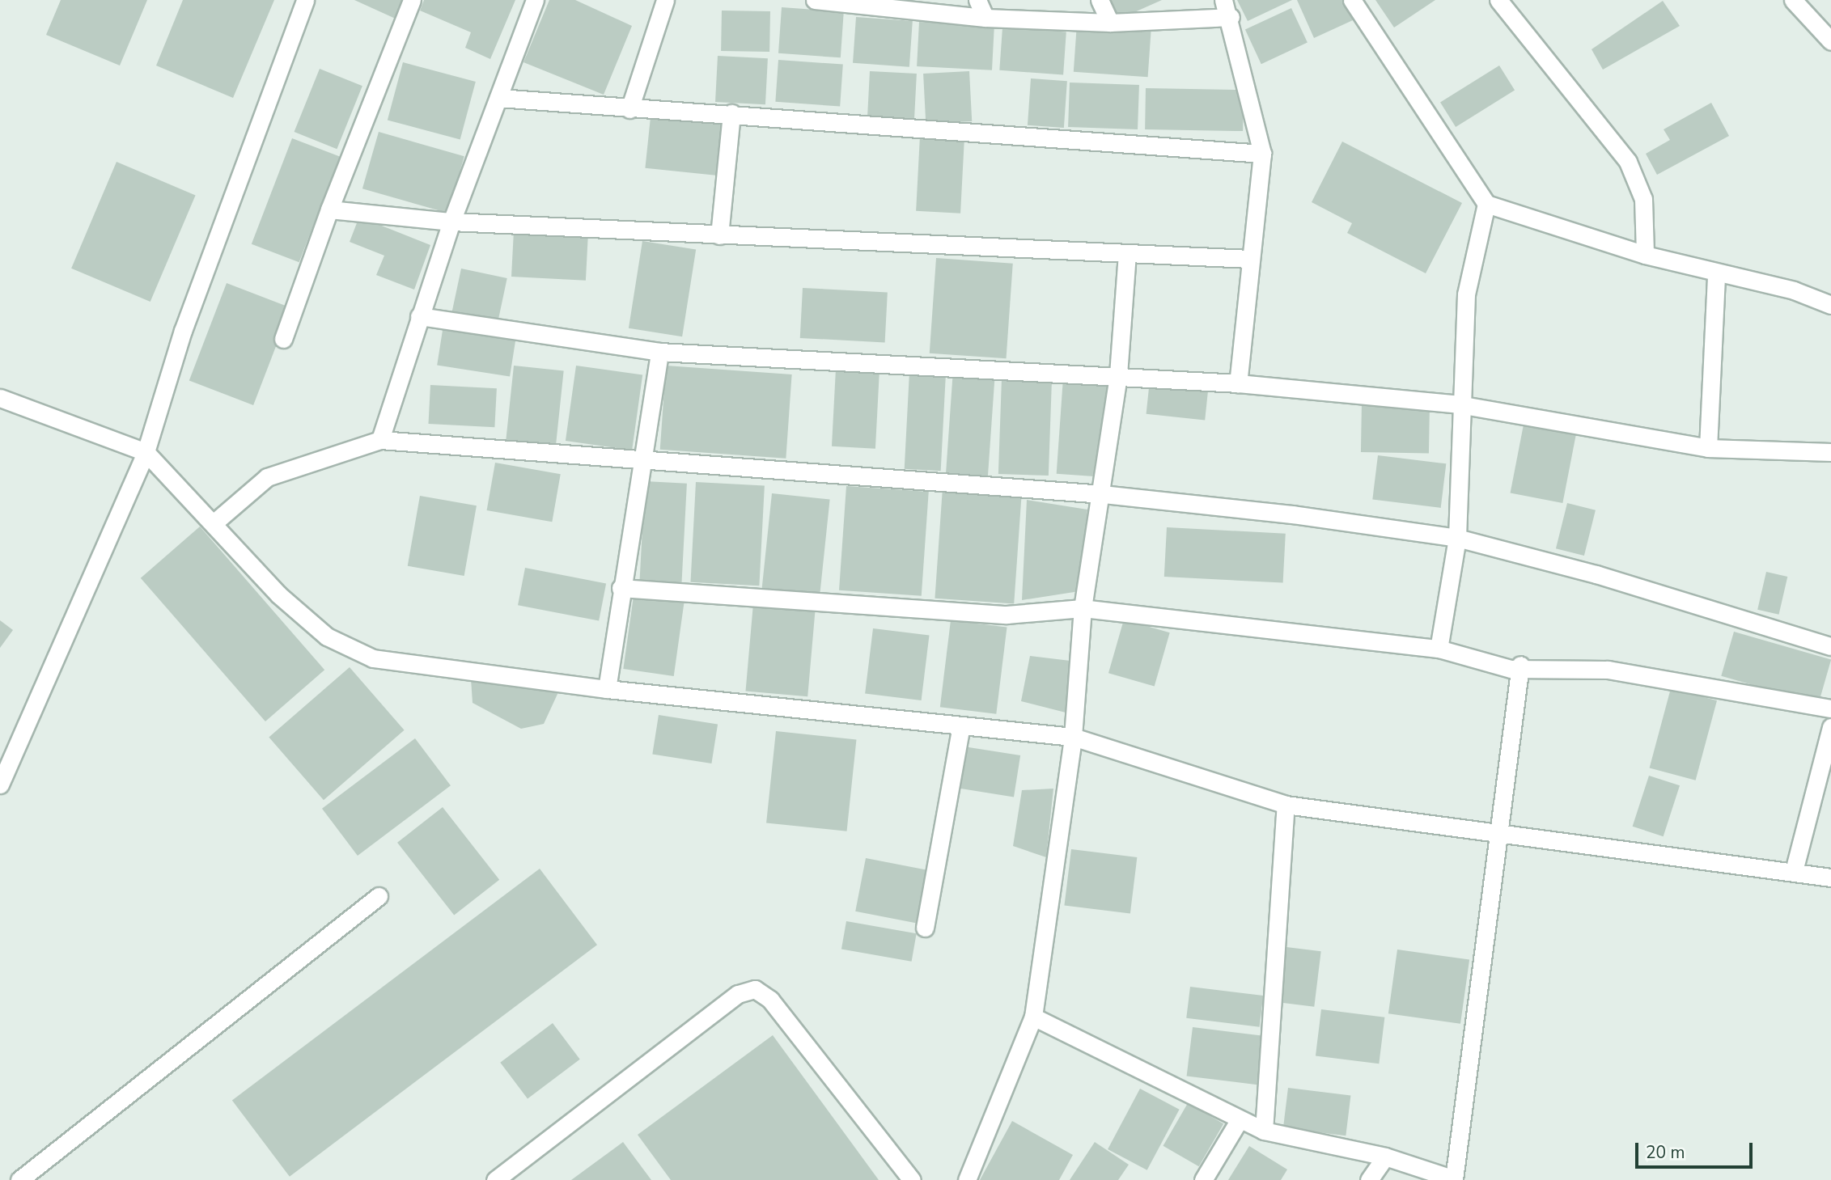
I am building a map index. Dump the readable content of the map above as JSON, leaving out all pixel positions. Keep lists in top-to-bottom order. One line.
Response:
{"scale_bar":"20 m"}
